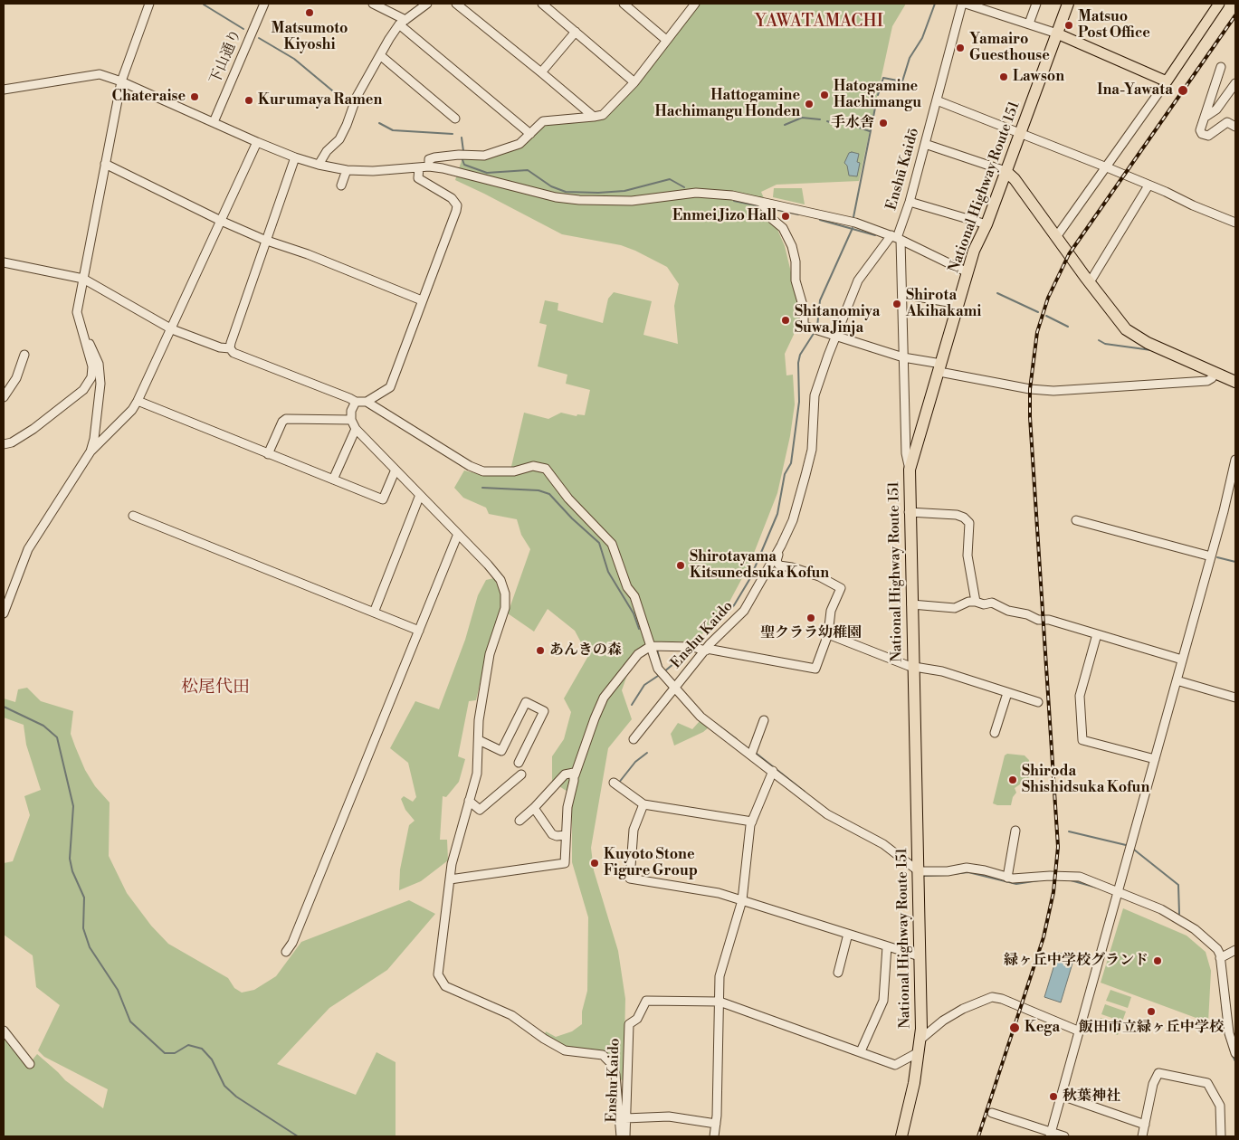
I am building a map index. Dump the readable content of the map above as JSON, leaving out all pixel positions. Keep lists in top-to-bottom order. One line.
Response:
{"streets":{"highway":["National Highway Route 151"],"street":["下山通り","Enshū Kaidō","Enshu Kaido"]},"crossings":[["Enshū Kaidō","National Highway Route 151"],["Enshū Kaidō","Enshu Kaido"]],"districts":["YAWATAMACHI","松尾代田"],"places":["Matsumoto Kiyoshi","Matsuo Post Office","Yamairo Guesthouse","Lawson","Ina-Yawata","Hatogamine Hachimangu","Chateraise","Kurumaya Ramen","Hattogamine Hachimangu Honden","手水舎","Enmei Jizo Hall","Shirota Akihakami","Shitanomiya Suwa Jinja","Shirotayama Kitsunedsuka Kofun","聖クララ幼稚園","あんきの森","Shiroda Shishidsuka Kofun","Kuyoto Stone Figure Group","緑ヶ丘中学校グランド","飯田市立緑ヶ丘中学校","Kega","秋葉神社"]}
